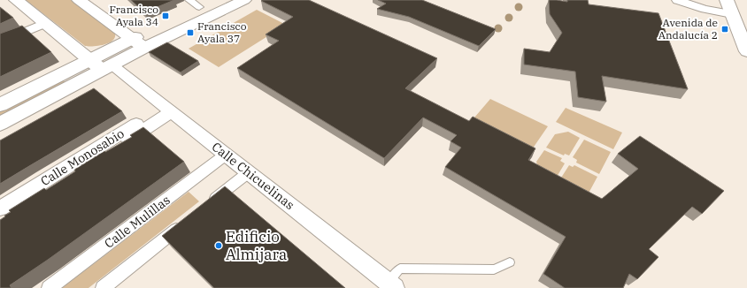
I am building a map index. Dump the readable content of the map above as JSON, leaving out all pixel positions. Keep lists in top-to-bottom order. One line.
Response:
{"streets":{"street":["Calle Monosabio","Calle Chicuelinas","Calle Mulillas"]},"crossings":[["Calle Monosabio","Calle Chicuelinas"],["Calle Chicuelinas","Calle Mulillas"]],"places":{"transit":["Francisco Ayala 34","Avenida de Andalucía 2","Francisco Ayala 37"],"other":["Edificio Almijara"]}}
